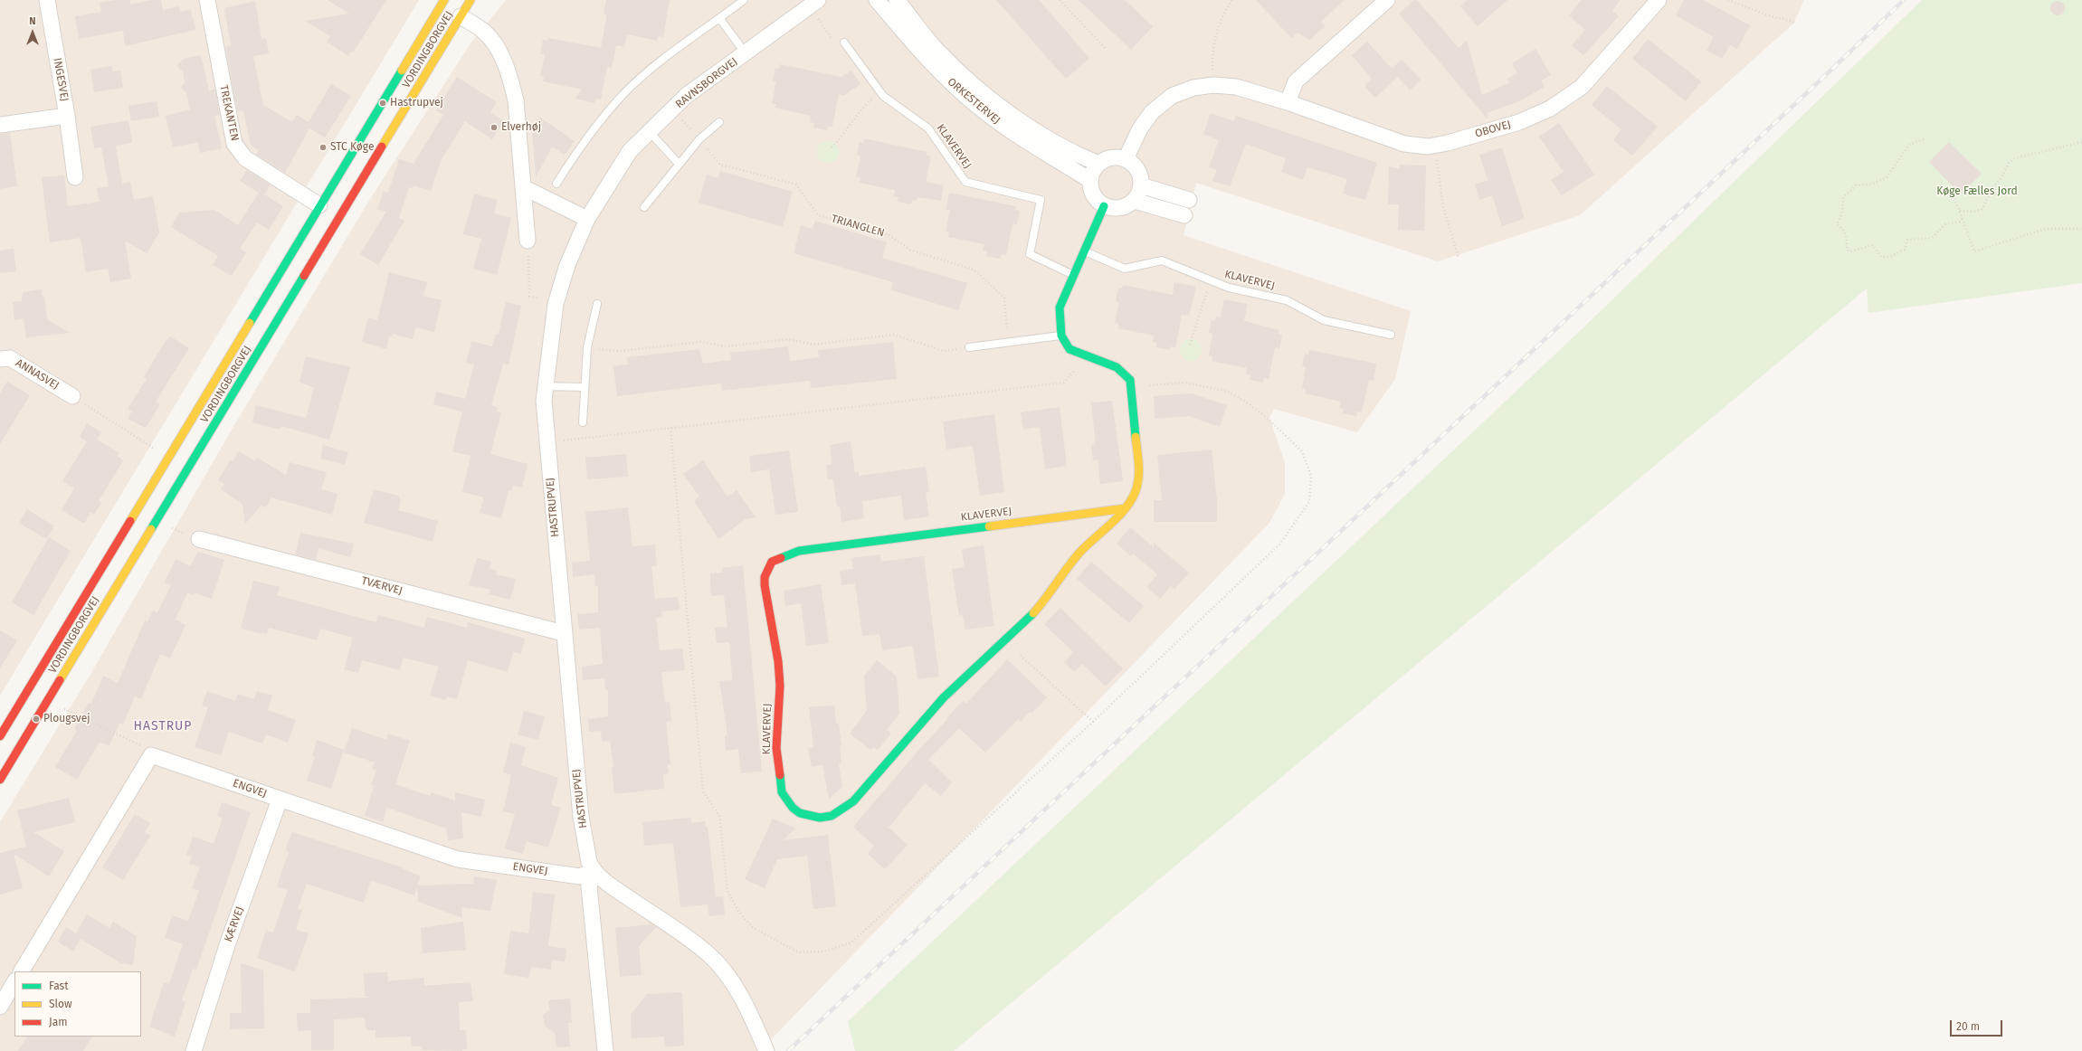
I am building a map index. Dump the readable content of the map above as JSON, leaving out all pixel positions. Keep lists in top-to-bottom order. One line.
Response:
{"streets":{"main road":["VORDINGBORGVEJ","KLAVERVEJ"],"street":["INGESVEJ","RAVNSBORGVEJ","ORKESTERVEJ","TREKANTEN","OBOVEJ","ANNASVEJ","HASTRUPVEJ","TVÆRVEJ","ENGVEJ","KÆRVEJ"],"path":["TRIANGLEN"]},"crossings":[["VORDINGBORGVEJ","TREKANTEN"],["RAVNSBORGVEJ","TRIANGLEN"],["RAVNSBORGVEJ","HASTRUPVEJ"],["ORKESTERVEJ","OBOVEJ"],["ORKESTERVEJ","KLAVERVEJ"],["OBOVEJ","KLAVERVEJ"],["HASTRUPVEJ","TVÆRVEJ"],["HASTRUPVEJ","ENGVEJ"],["ENGVEJ","KÆRVEJ"]],"districts":["HASTRUP"],"parks":["Køge Fælles Jord"],"places":["Hastrupvej","Elverhøj","STC Køge","Plougsvej"],"legend":["Fast","Slow","Jam"],"scale_bar":"20 m","north":"top"}
